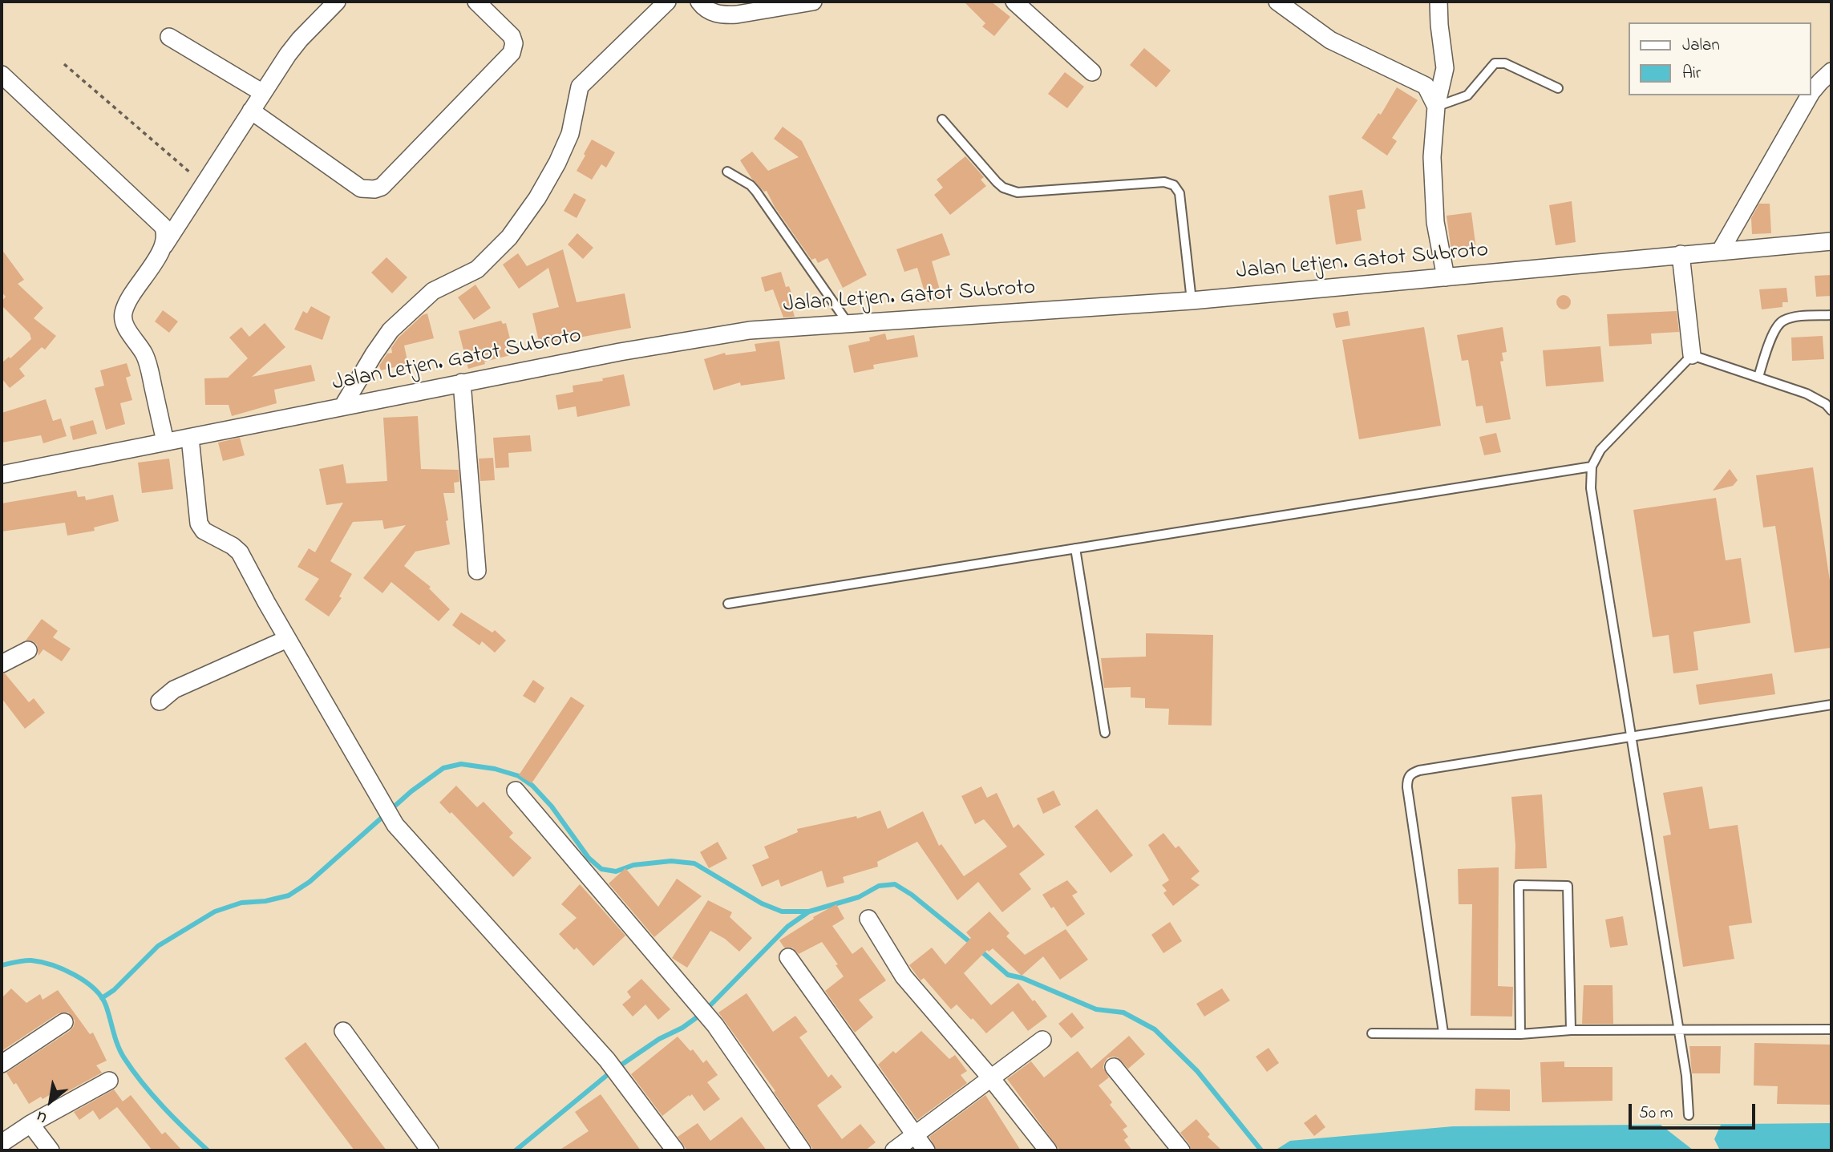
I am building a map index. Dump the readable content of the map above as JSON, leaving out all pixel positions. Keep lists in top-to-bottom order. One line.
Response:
{"streets":{"street":["Jalan Letjen. Gatot Subroto"]},"legend":["Jalan","Air"],"scale_bar":"50 m","north":"bottom left"}
